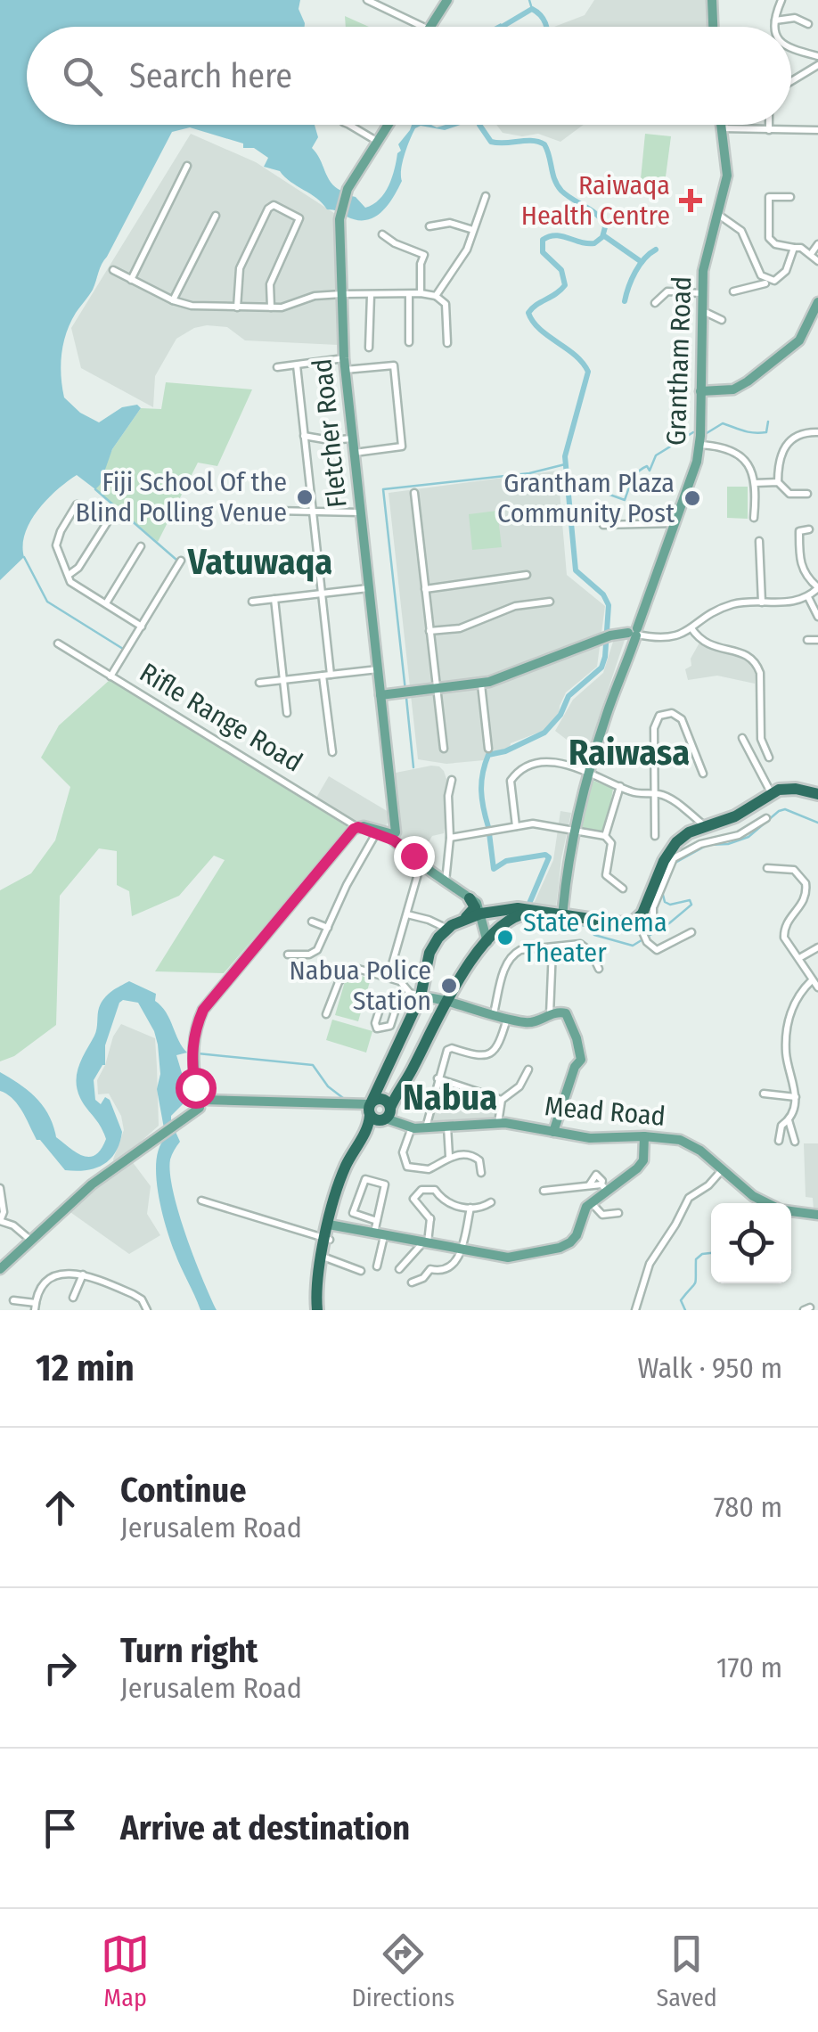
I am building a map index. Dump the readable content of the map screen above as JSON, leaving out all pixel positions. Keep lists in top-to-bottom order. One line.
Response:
{"streets":{"main road":["Grantham Road","Fletcher Road","Mead Road"],"street":["Rifle Range Road"]},"districts":["Vatuwaqa","Raiwasa","Nabua"],"places":{"health":["Raiwaqa Health Centre"],"other":["Fiji School Of the Blind Polling Venue","Grantham Plaza Community Post","State Cinema Theater","Nabua Police Station"]},"page":{"search":"Search here","heading":["12 min","Walk · 950 m"],"list":[["Continue","Jerusalem Road","780 m"],["Turn right","Jerusalem Road","170 m"],"Arrive at destination"],"nav":["Map","Directions","Saved"]}}
